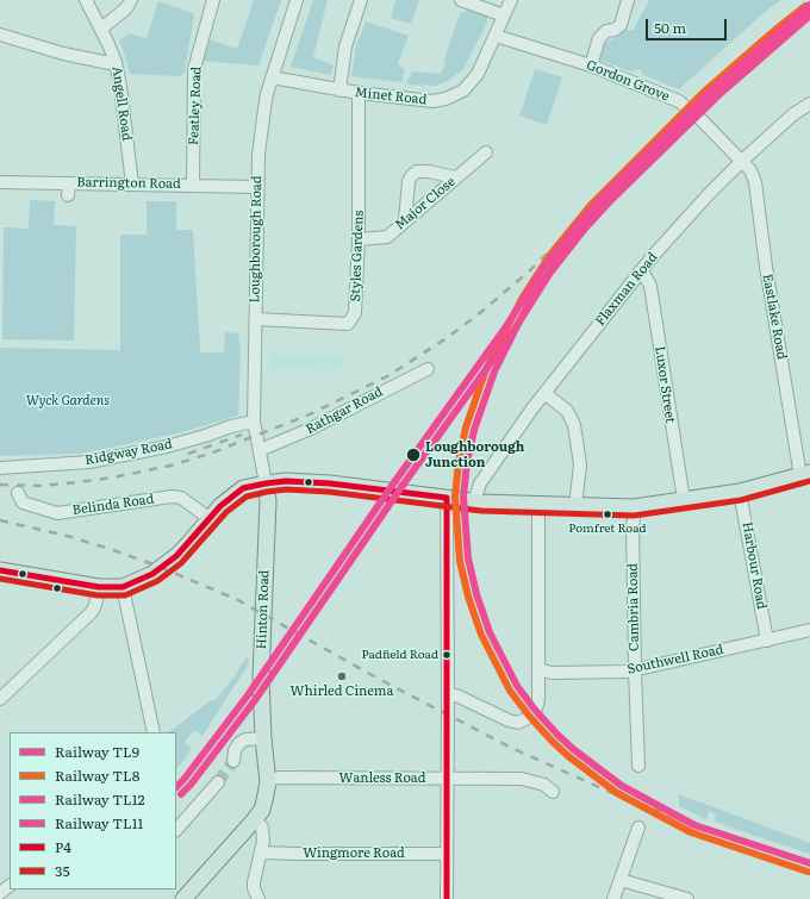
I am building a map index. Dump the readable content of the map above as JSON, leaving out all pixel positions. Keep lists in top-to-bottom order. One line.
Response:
{"streets":{"main road":["Hinton Road"],"street":["Gordon Grove","Minet Road","Angell Road","Featley Road","Barrington Road","Major Close","Loughborough Road","Styles Gardens","Flaxman Road","Eastlake Road","Luxor Street","Rathgar Road","Ridgway Road","Belinda Road","Harbour Road","Cambria Road","Southwell Road","Wanless Road","Wingmore Road"]},"crossings":[["Gordon Grove","Minet Road"],["Gordon Grove","Flaxman Road"],["Gordon Grove","Eastlake Road"],["Minet Road","Loughborough Road"],["Minet Road","Styles Gardens"],["Angell Road","Barrington Road"],["Featley Road","Barrington Road"],["Barrington Road","Loughborough Road"],["Major Close","Styles Gardens"],["Loughborough Road","Styles Gardens"],["Loughborough Road","Rathgar Road"],["Loughborough Road","Ridgway Road"],["Loughborough Road","Hinton Road"],["Flaxman Road","Eastlake Road"],["Flaxman Road","Luxor Street"],["Harbour Road","Southwell Road"],["Cambria Road","Southwell Road"],["Hinton Road","Wanless Road"]],"parks":["Wyck Gardens"],"places":["Loughborough Junction","Pomfret Road","Padfield Road","Whirled Cinema"],"lines":["rail line TL12","rail line TL8","rail line TL9","rail line TL11","transit line P4","transit line 35"],"legend":["Railway TL9","Railway TL8","Railway TL12","Railway TL11","P4","35"],"scale_bar":"50 m"}
